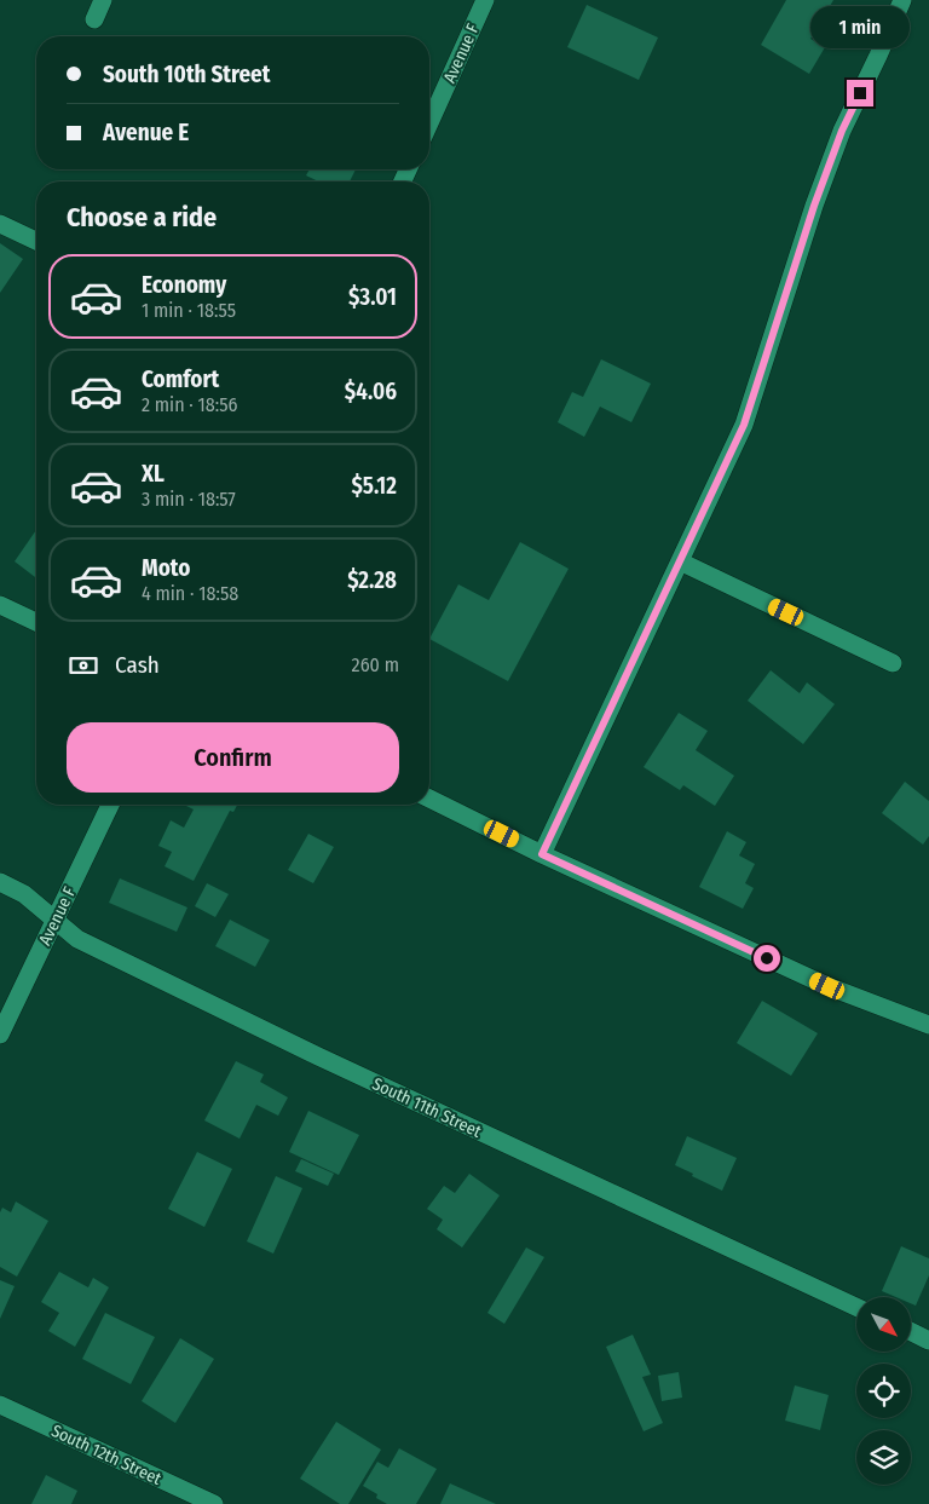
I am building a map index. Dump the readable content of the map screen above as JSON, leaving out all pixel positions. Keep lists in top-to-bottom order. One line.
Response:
{"streets":{"street":["Avenue F","South 11th Street","South 12th Street"]},"crossings":[["Avenue F","South 11th Street"]],"north":"bottom right","page":{"bubble":"1 min","banner":["South 10th Street","Avenue E"],"heading":"Choose a ride","list":[{"name":"Economy","note":"1 min · 18:55","value":"$3.01"},{"name":"Comfort","note":"2 min · 18:56","value":"$4.06"},{"name":"XL","note":"3 min · 18:57","value":"$5.12"},{"name":"Moto","note":"4 min · 18:58","value":"$2.28"}],"pay":["Cash","260 m"],"buttons":"Confirm"}}
